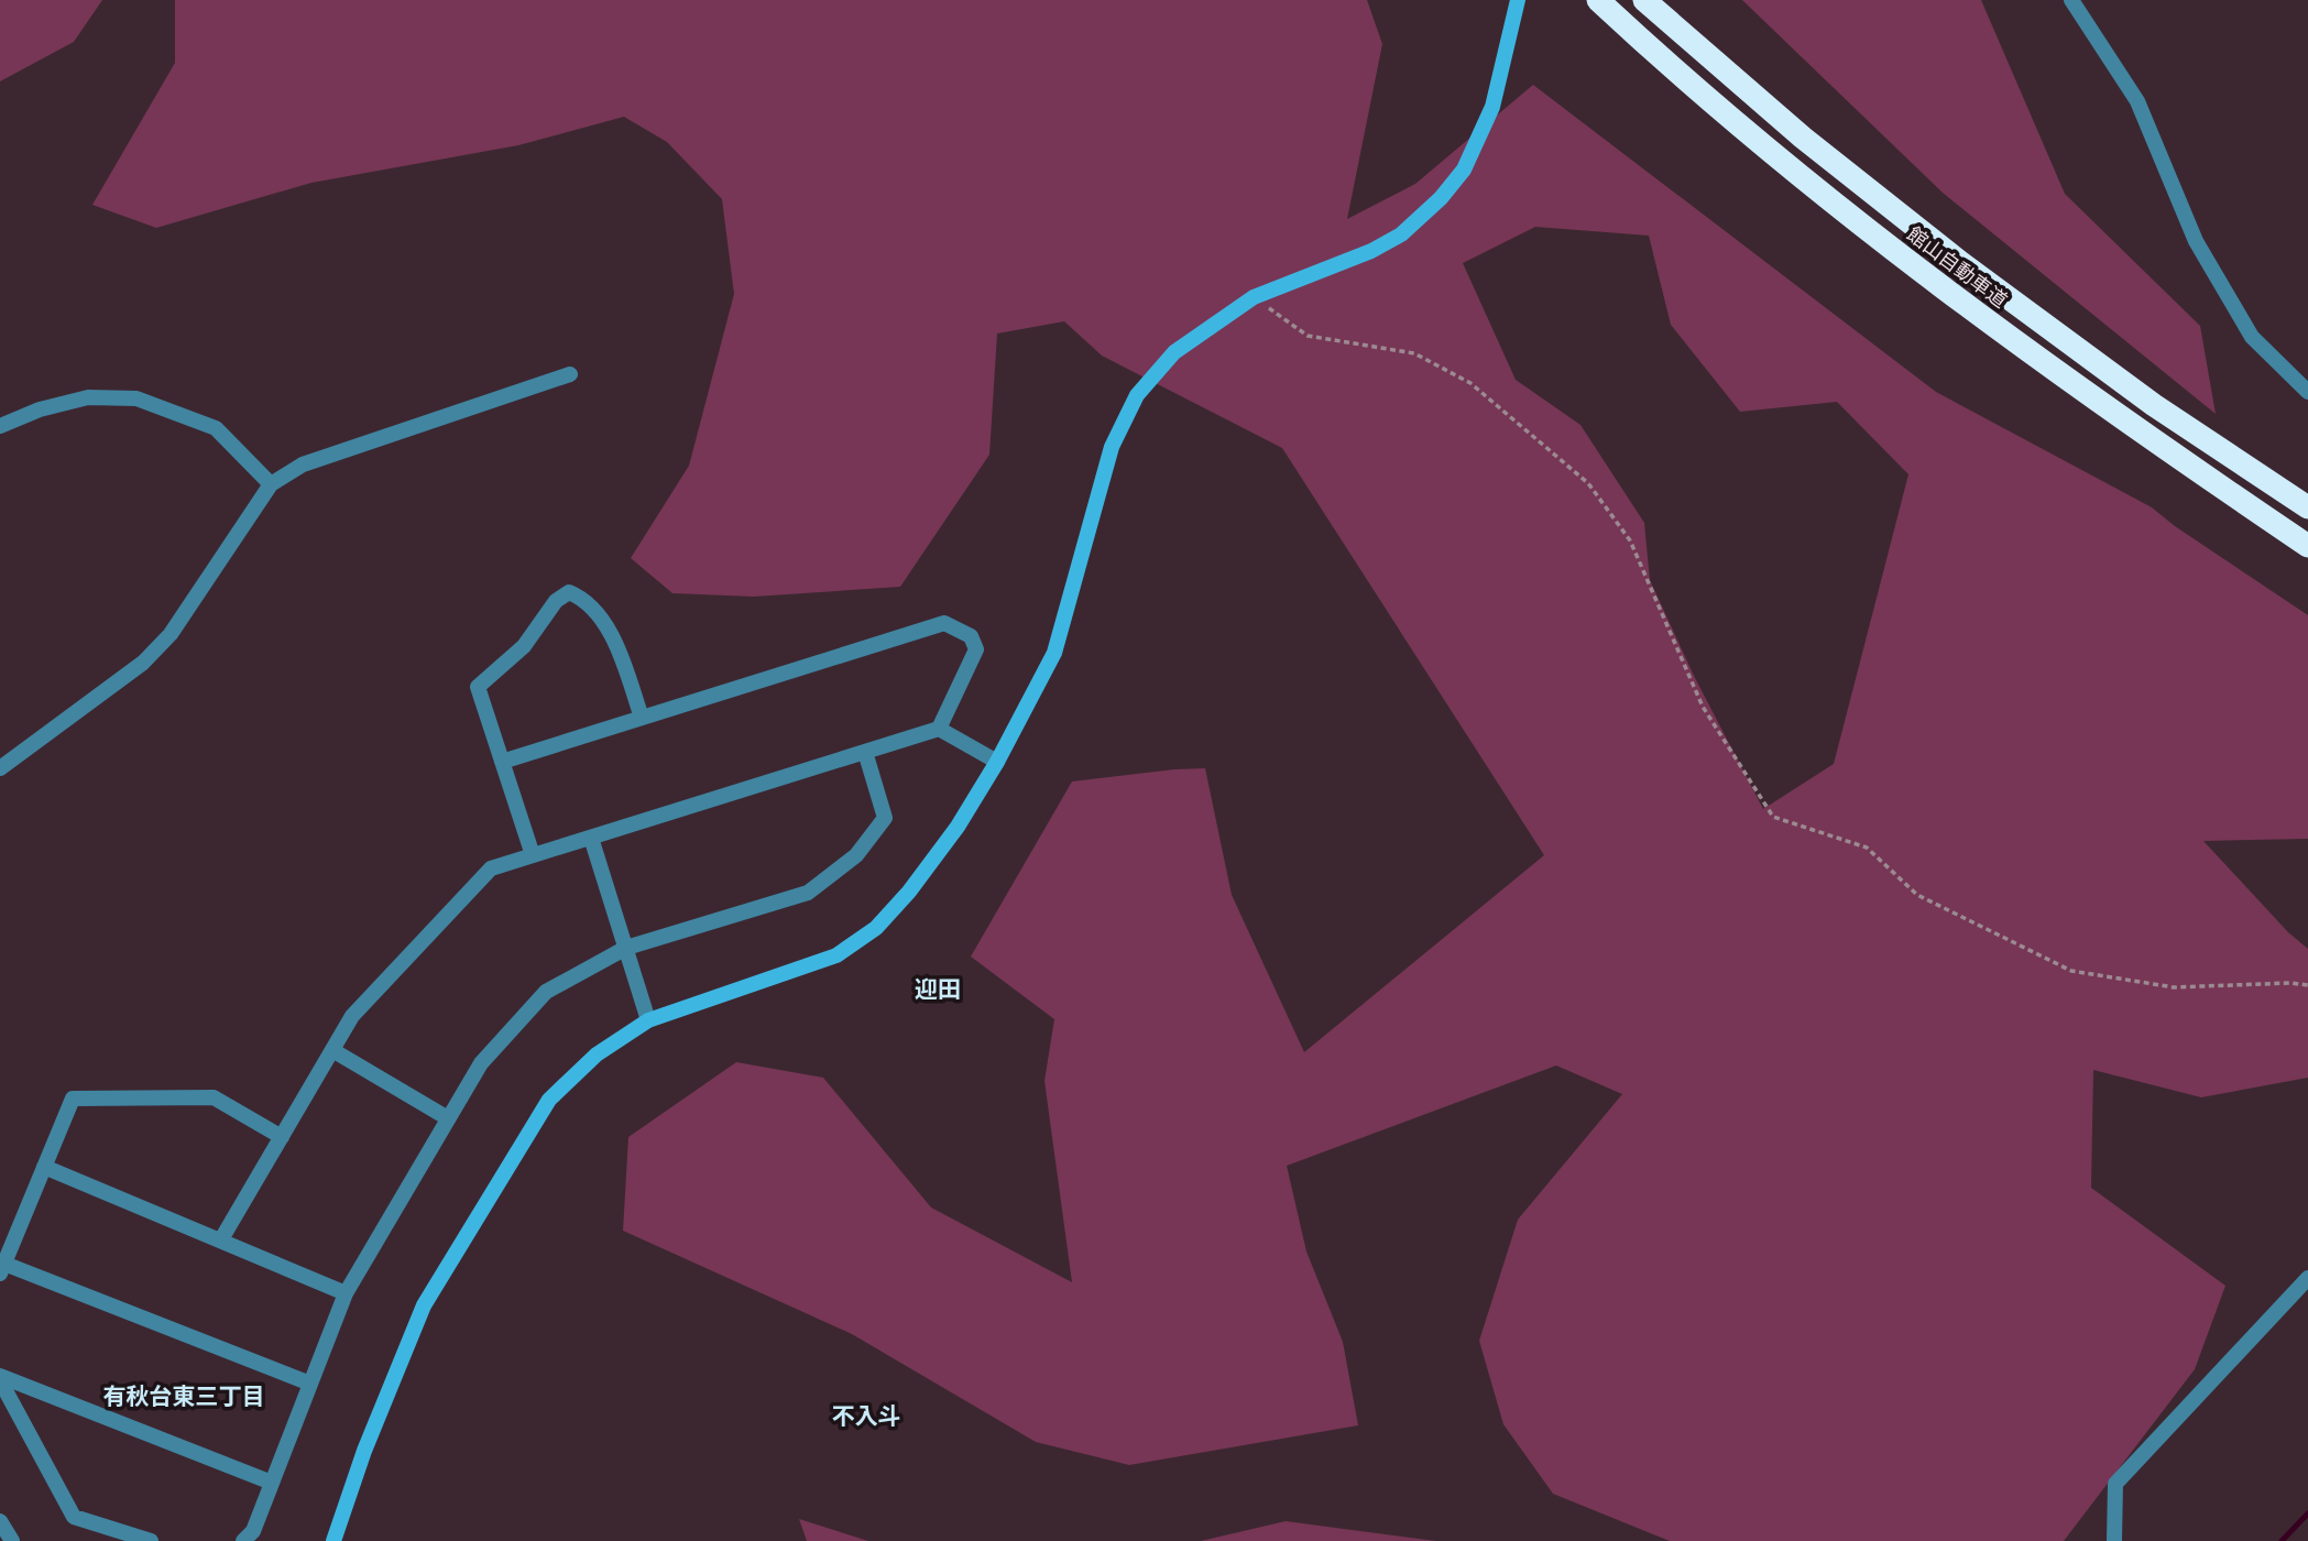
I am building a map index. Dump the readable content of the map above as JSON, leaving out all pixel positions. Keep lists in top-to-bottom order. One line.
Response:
{"streets":{"highway":["館山自動車道"]},"districts":["迎田","有秋台東三丁目","不入斗"]}
